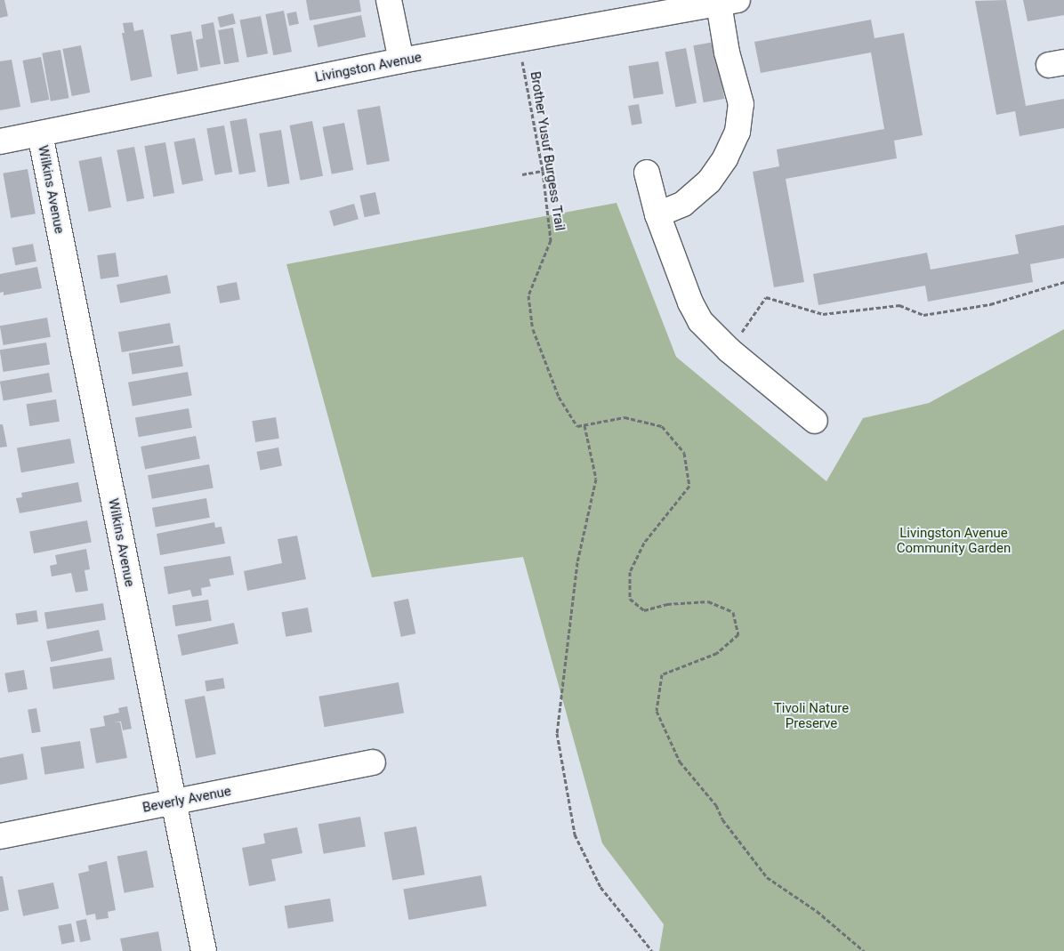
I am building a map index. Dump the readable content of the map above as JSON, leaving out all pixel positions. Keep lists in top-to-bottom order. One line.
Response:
{"streets":{"street":["Livingston Avenue","Wilkins Avenue","Beverly Avenue"],"path":["Brother Yusuf Burgess Trail"]},"crossings":[["Livingston Avenue","Brother Yusuf Burgess Trail"],["Livingston Avenue","Wilkins Avenue"],["Wilkins Avenue","Beverly Avenue"]],"parks":["Livingston Avenue Community Garden","Tivoli Nature Preserve"]}
